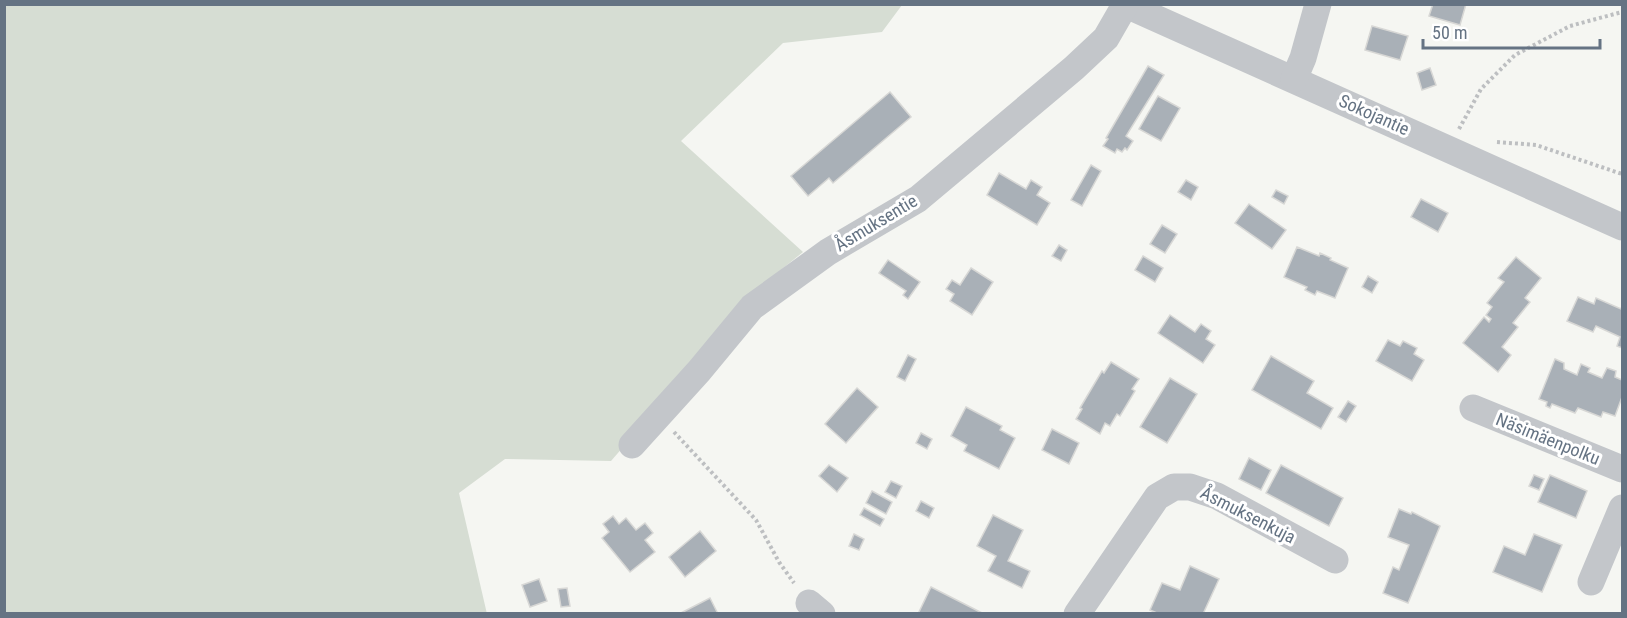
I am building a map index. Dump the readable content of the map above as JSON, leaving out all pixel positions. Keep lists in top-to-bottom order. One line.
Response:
{"streets":{"street":["Sokojantie","Åsmuksentie","Näsimäenpolku","Åsmuksenkuja"]},"crossings":[["Sokojantie","Åsmuksentie"]],"scale_bar":"50 m"}
